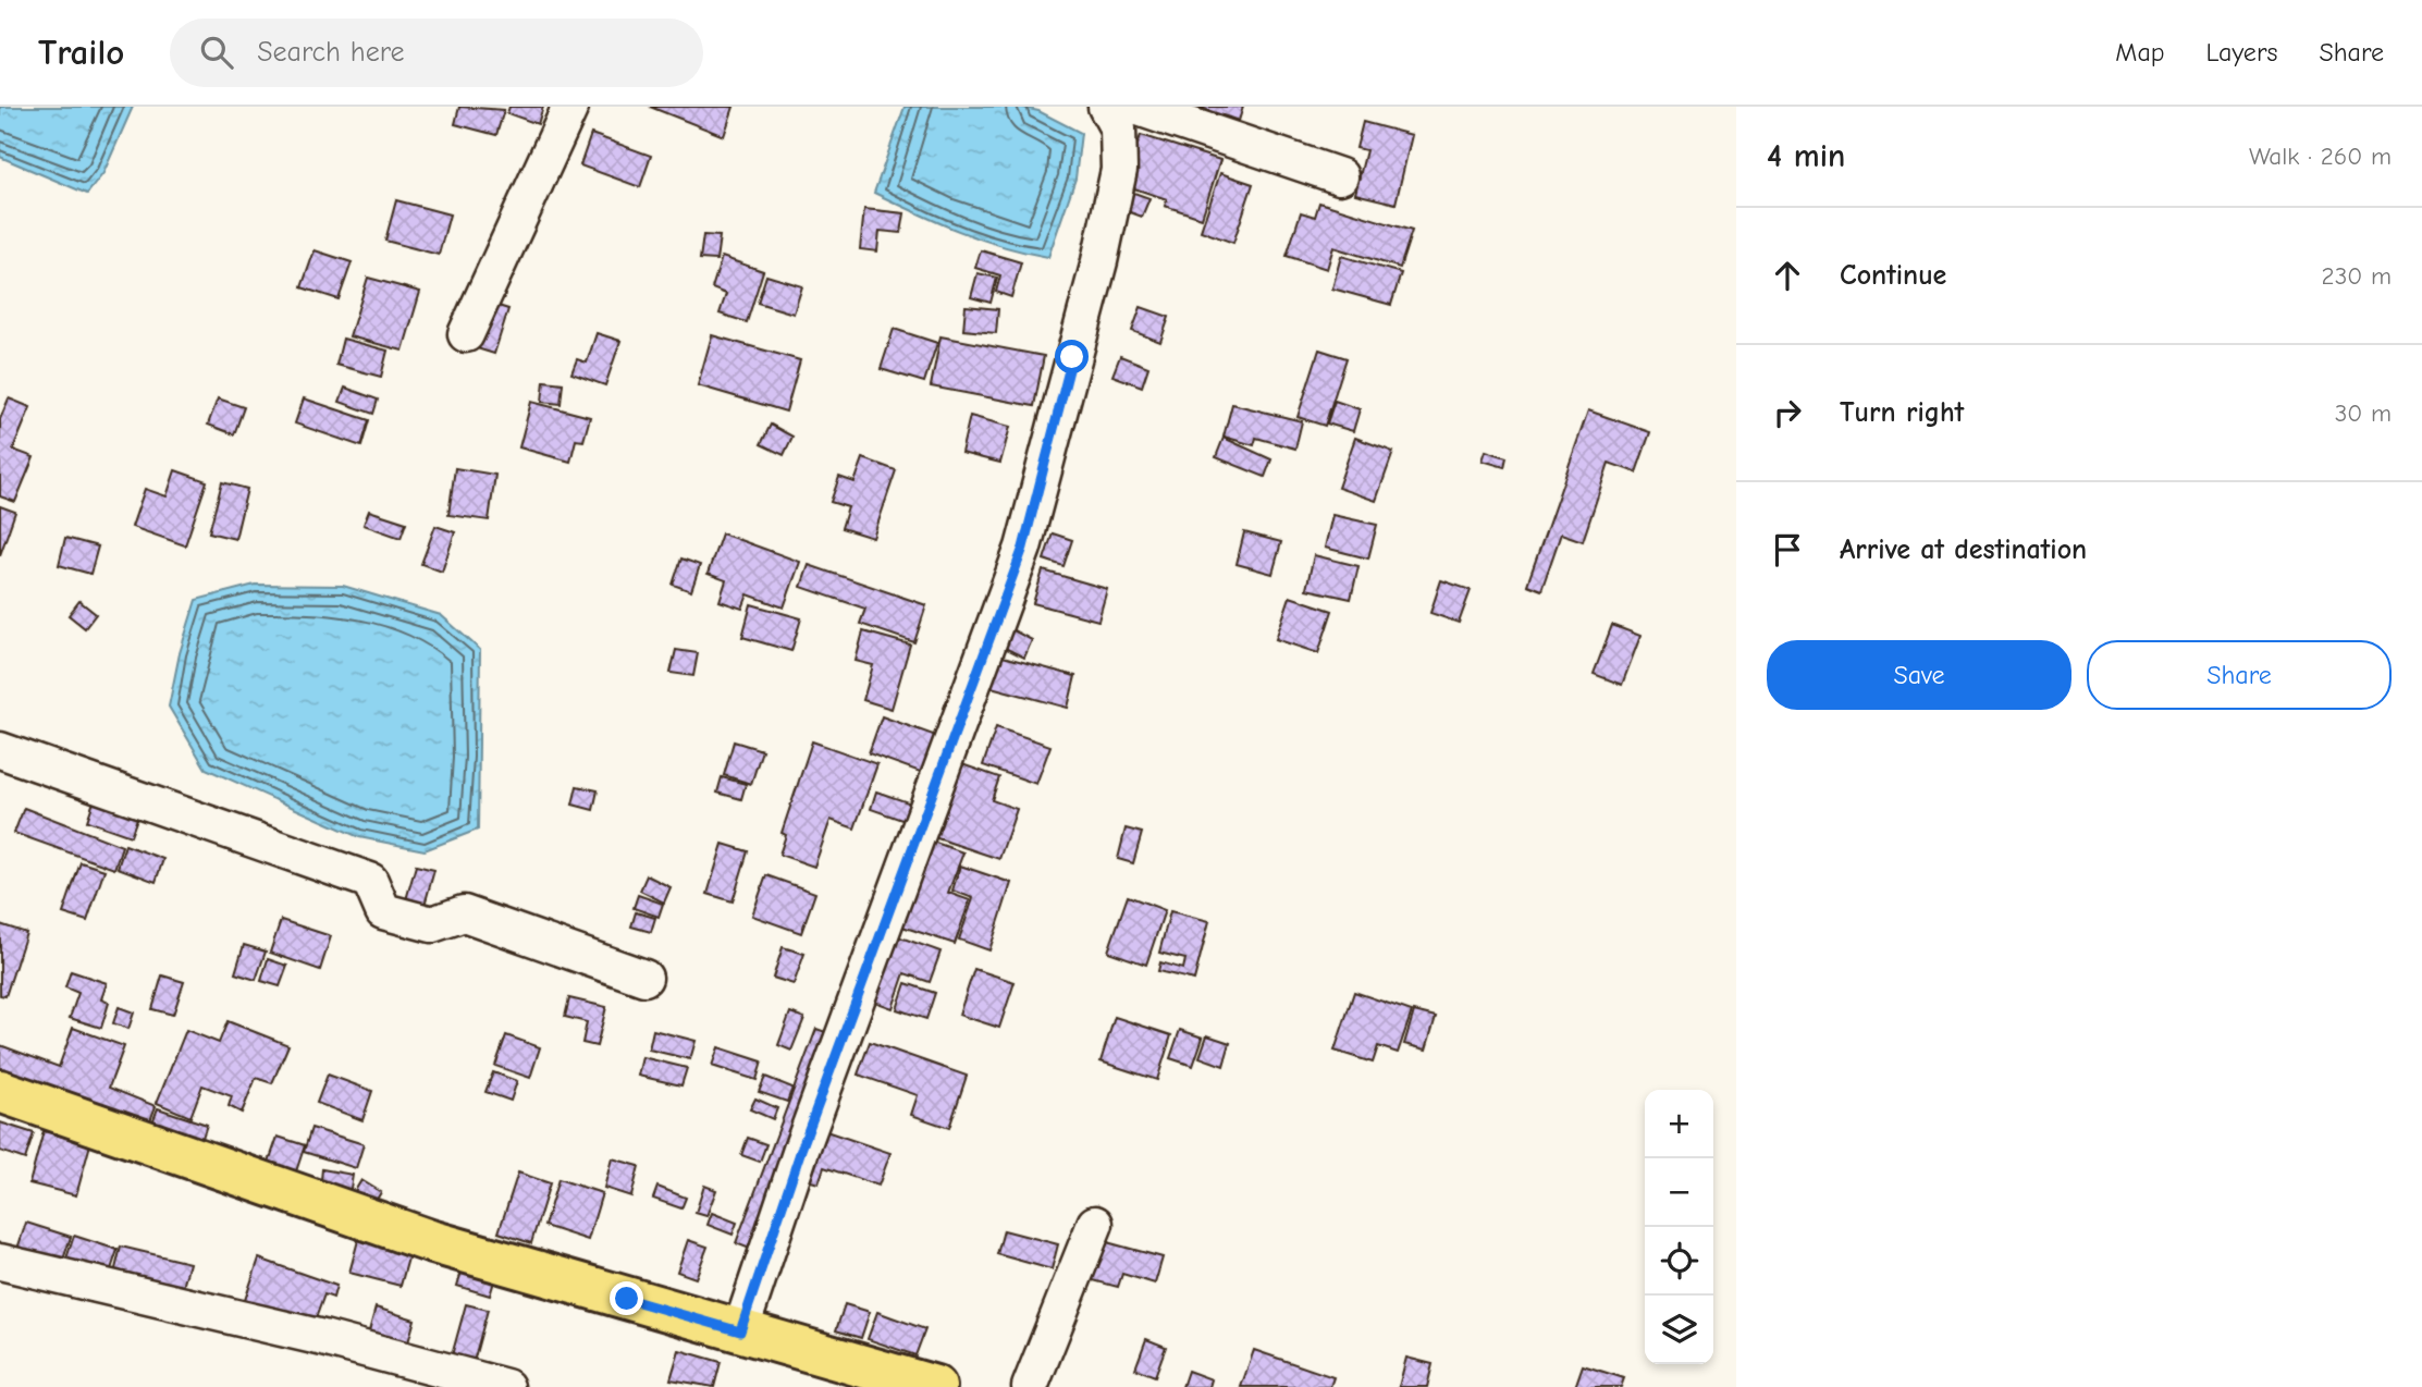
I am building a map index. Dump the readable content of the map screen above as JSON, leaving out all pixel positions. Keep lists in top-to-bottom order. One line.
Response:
{"page":{"header":"Trailo","search":"Search here","nav":["Map","Layers","Share"],"heading":["4 min","Walk · 260 m"],"list":[["Continue","230 m"],["Turn right","30 m"],"Arrive at destination"],"buttons":["Save","Share"],"map_buttons":["+","−"]}}
